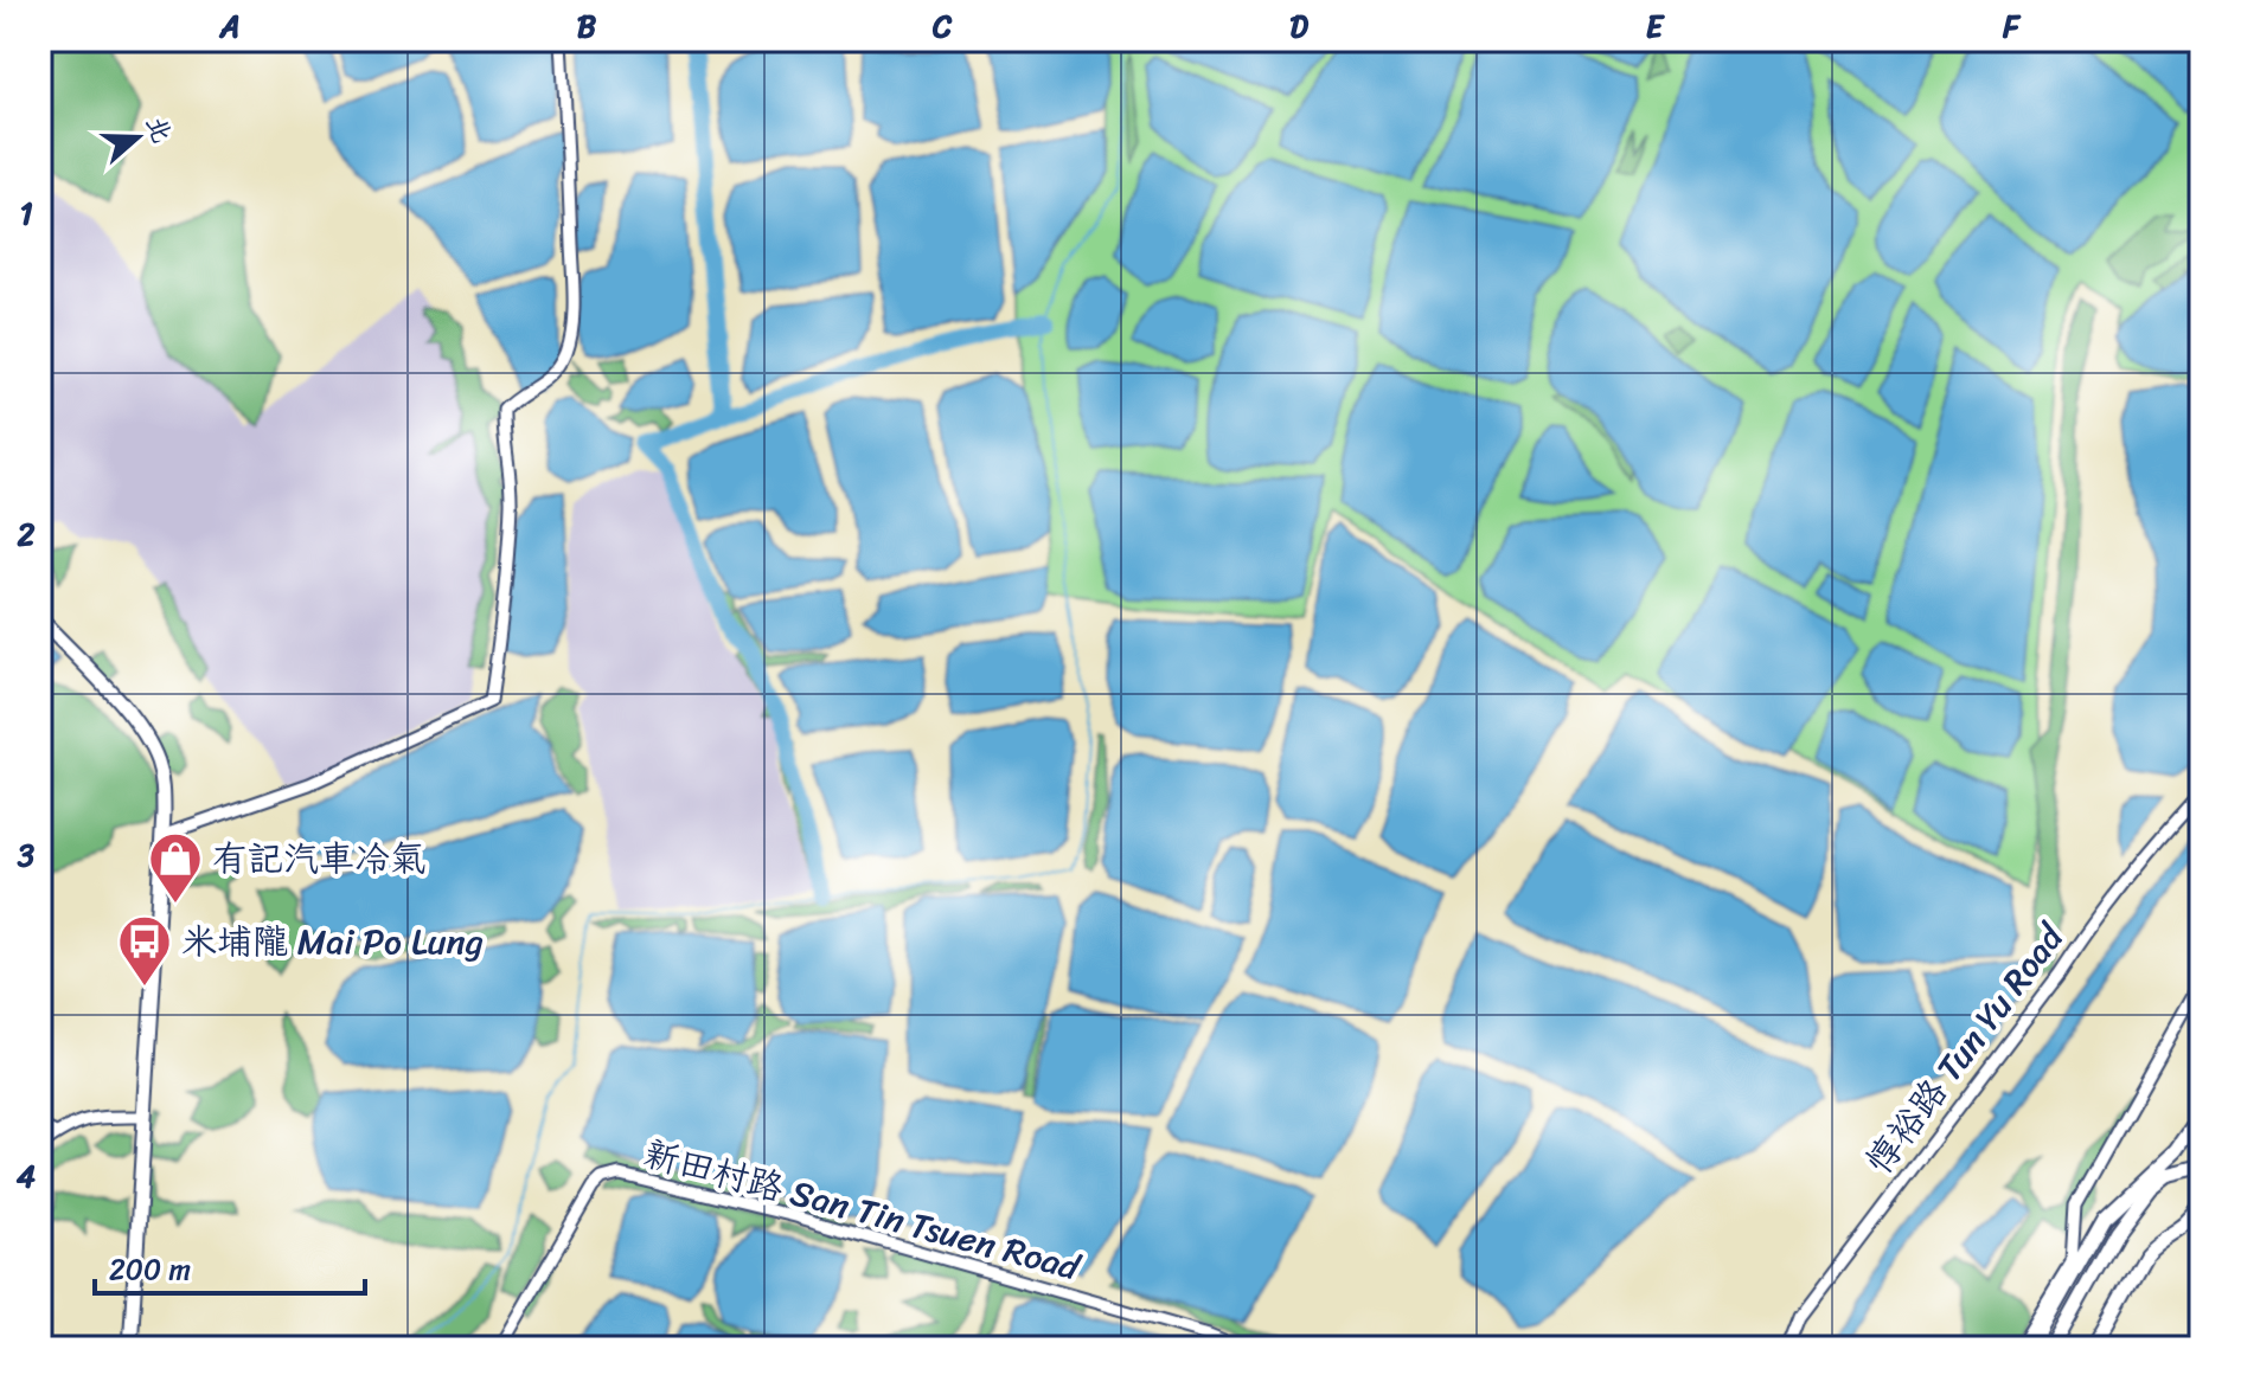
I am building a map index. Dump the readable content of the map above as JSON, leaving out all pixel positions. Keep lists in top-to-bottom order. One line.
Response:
{"streets":{"street":["惇裕路 Tun Yu Road","新田村路 San Tin Tsuen Road"]},"places":{"shop":["有記汽車冷氣"],"bus stop":["米埔隴 Mai Po Lung"]},"scale_bar":"200 m","north":"right","grid":{"columns":["A","B","C","D","E","F"],"rows":["1","2","3","4"]}}
